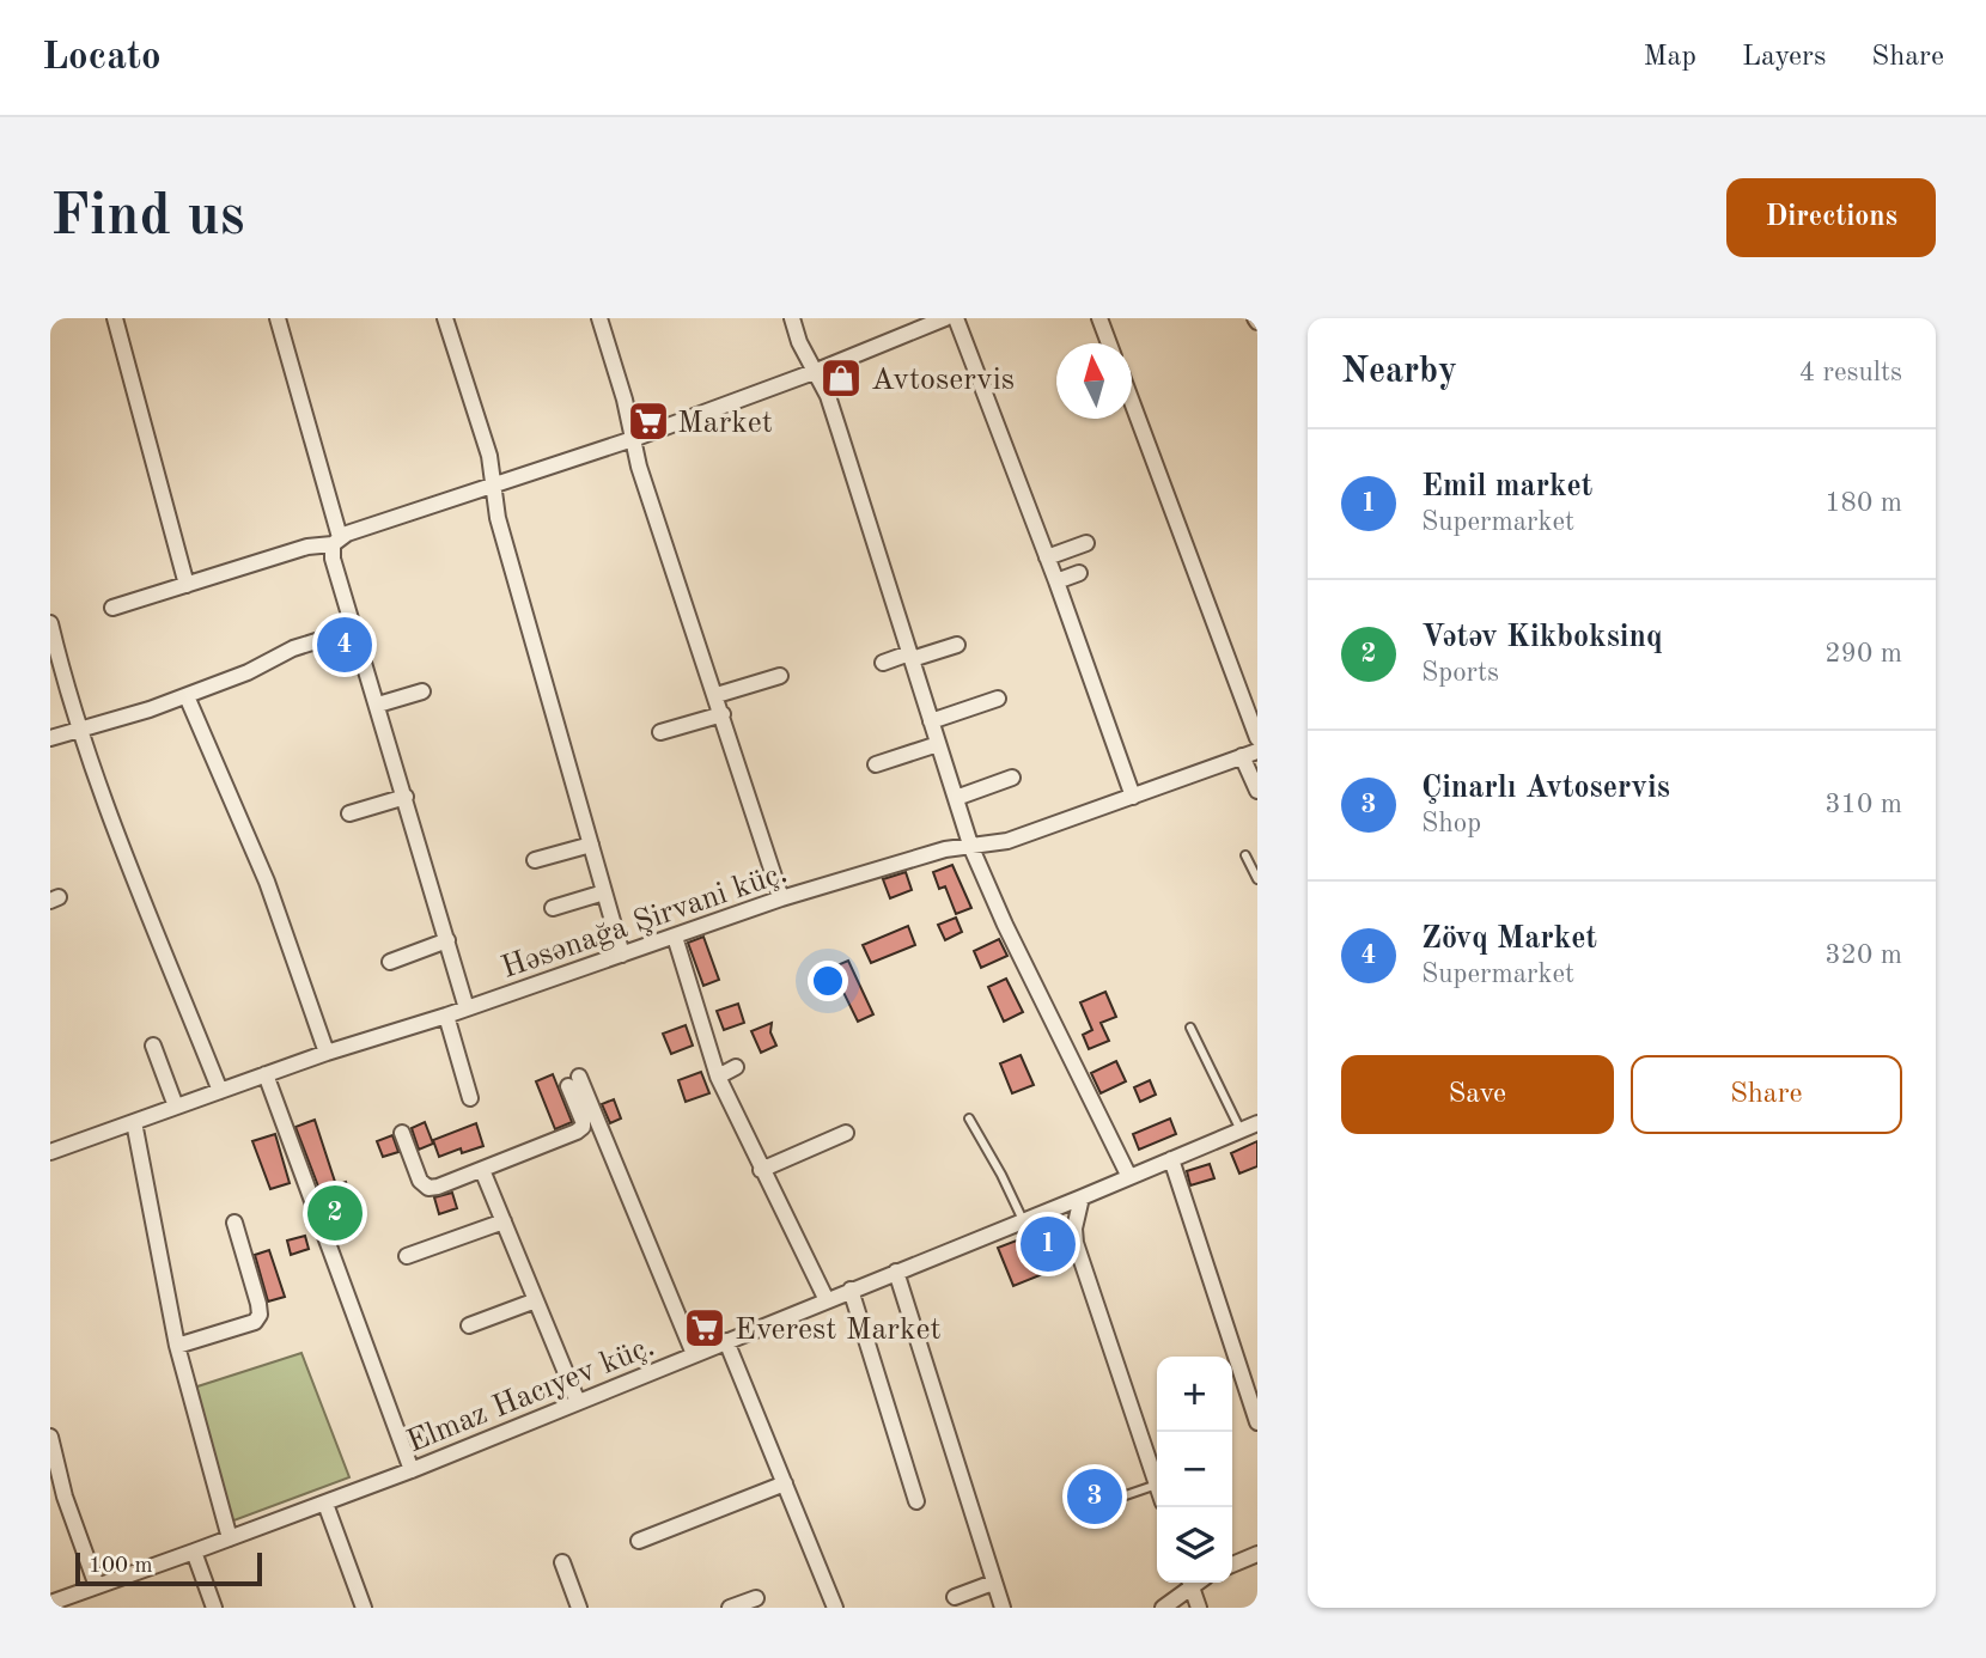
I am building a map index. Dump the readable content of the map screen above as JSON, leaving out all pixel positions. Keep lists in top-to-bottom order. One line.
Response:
{"streets":{"street":["Həsənağa Şirvani küç.","Elmaz Hacıyev küç."]},"places":{"shop":["Avtoservis"],"supermarket":["Market","Everest Market"]},"scale_bar":"100 m","north":"top","page":{"header":"Locato","nav":["Map","Layers","Share"],"buttons":["Directions",["Save","Share"]],"title":"Find us","heading":["Nearby","4 results"],"list":[{"mark":"1","name":"Emil market","note":"Supermarket","value":"180 m"},{"mark":"2","name":"Vətəv Kikboksinq","note":"Sports","value":"290 m"},{"mark":"3","name":"Çinarlı Avtoservis","note":"Shop","value":"310 m"},{"mark":"4","name":"Zövq Market","note":"Supermarket","value":"320 m"}],"pins":["4","2","1","3"],"map_buttons":["+","−"],"scale":"100 m"}}
